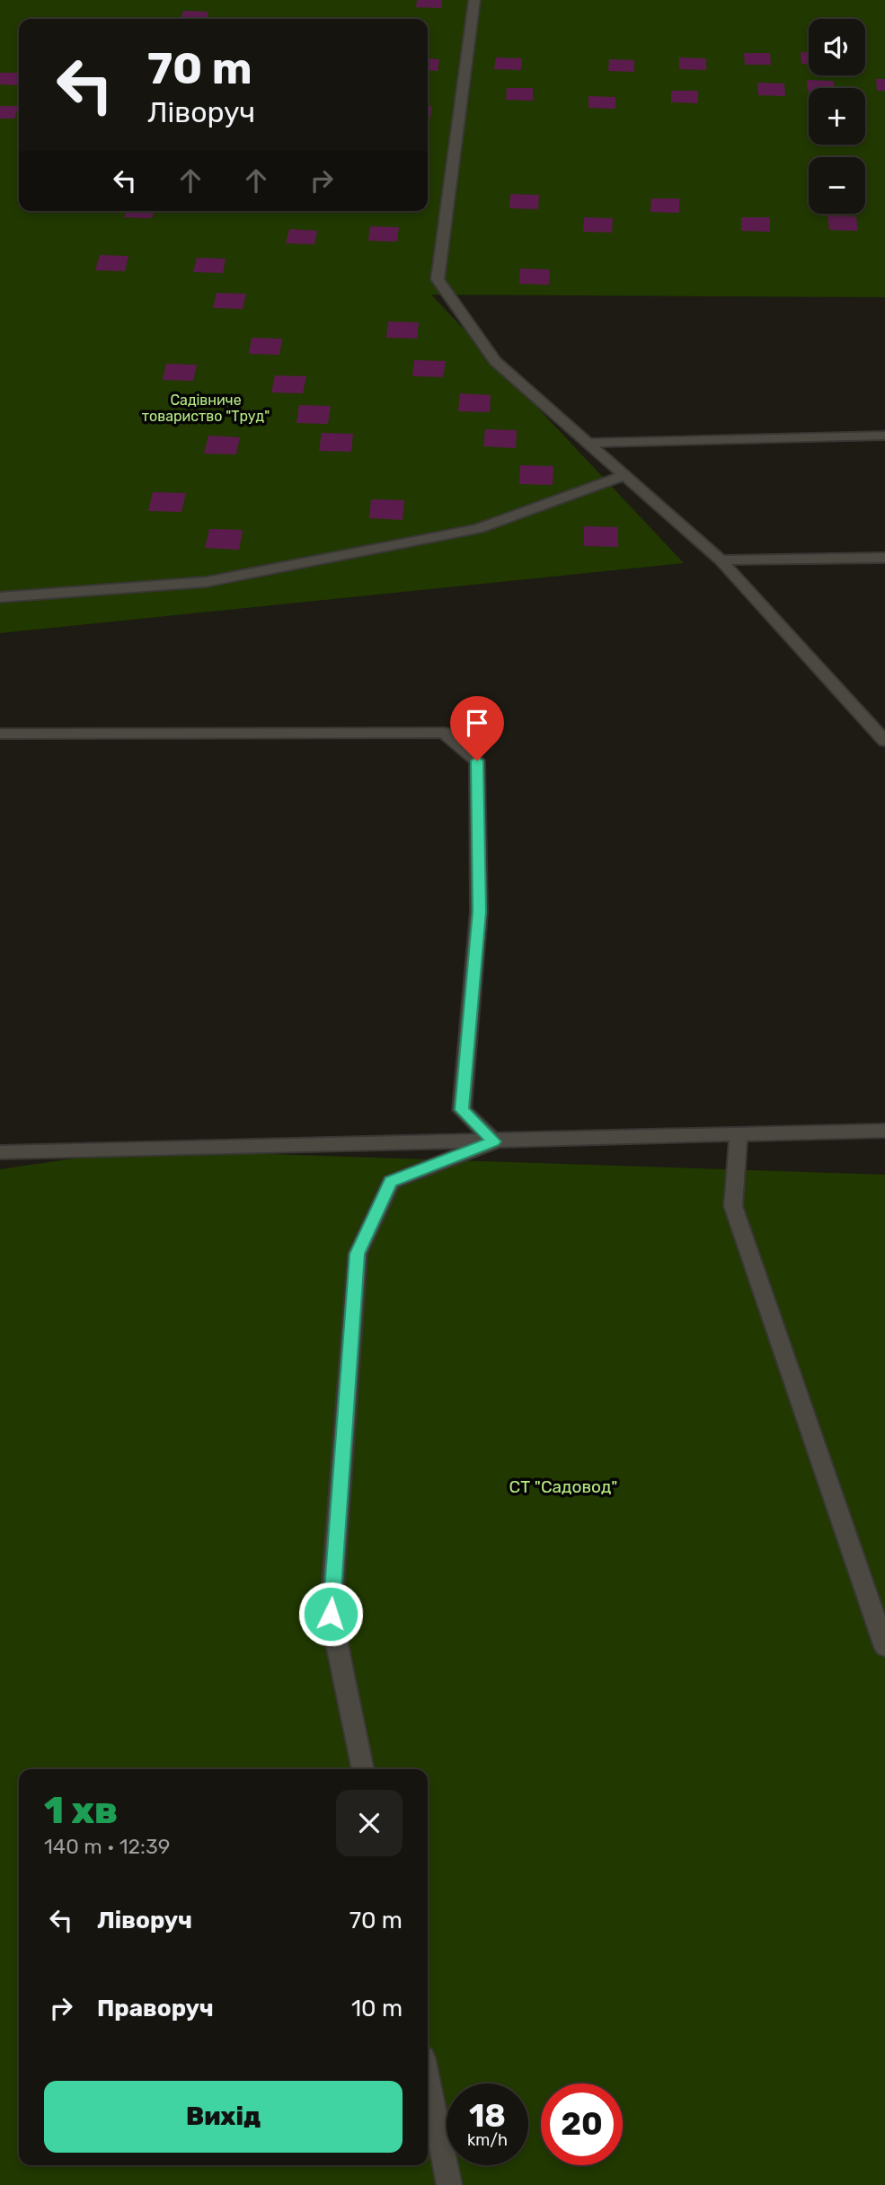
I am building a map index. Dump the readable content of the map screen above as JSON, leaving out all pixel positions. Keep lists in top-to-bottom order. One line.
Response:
{"parks":["Садівниче товариство \"Труд\"","СТ \"Садовод\""],"page":{"map_buttons":["+","−"],"turn":["70 m","Ліворуч"],"heading":["1 хв","140 m · 12:39"],"list":[{"name":"Ліворуч","value":"70 m"},{"name":"Праворуч","value":"10 m"}],"buttons":"Вихід","speed":"18 km/h","limit":"20"}}
